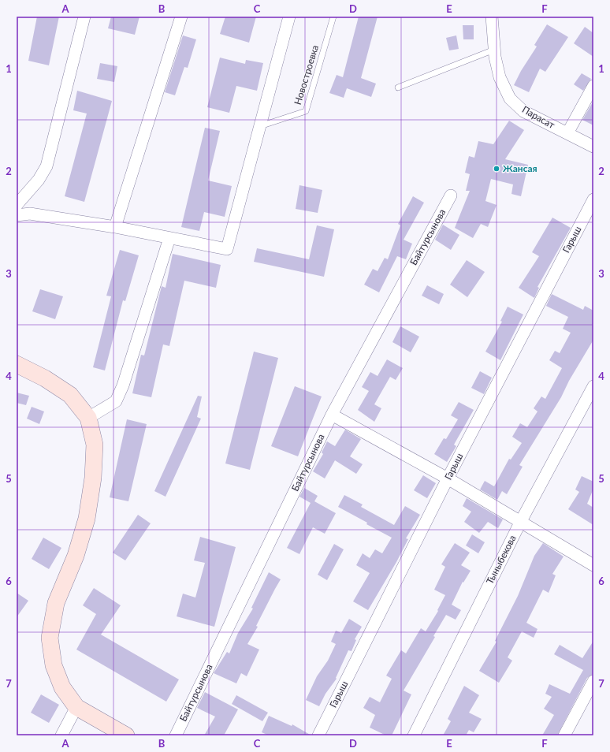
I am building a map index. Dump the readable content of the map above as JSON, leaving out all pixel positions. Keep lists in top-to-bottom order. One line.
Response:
{"streets":{"street":["Парасат","Байтурсынова","Гарыш","Тыныбекова"],"lane":["Новостроевка"]},"places":["Жансая"],"grid":{"columns":["A","B","C","D","E","F"],"rows":["1","2","3","4","5","6","7"]}}
